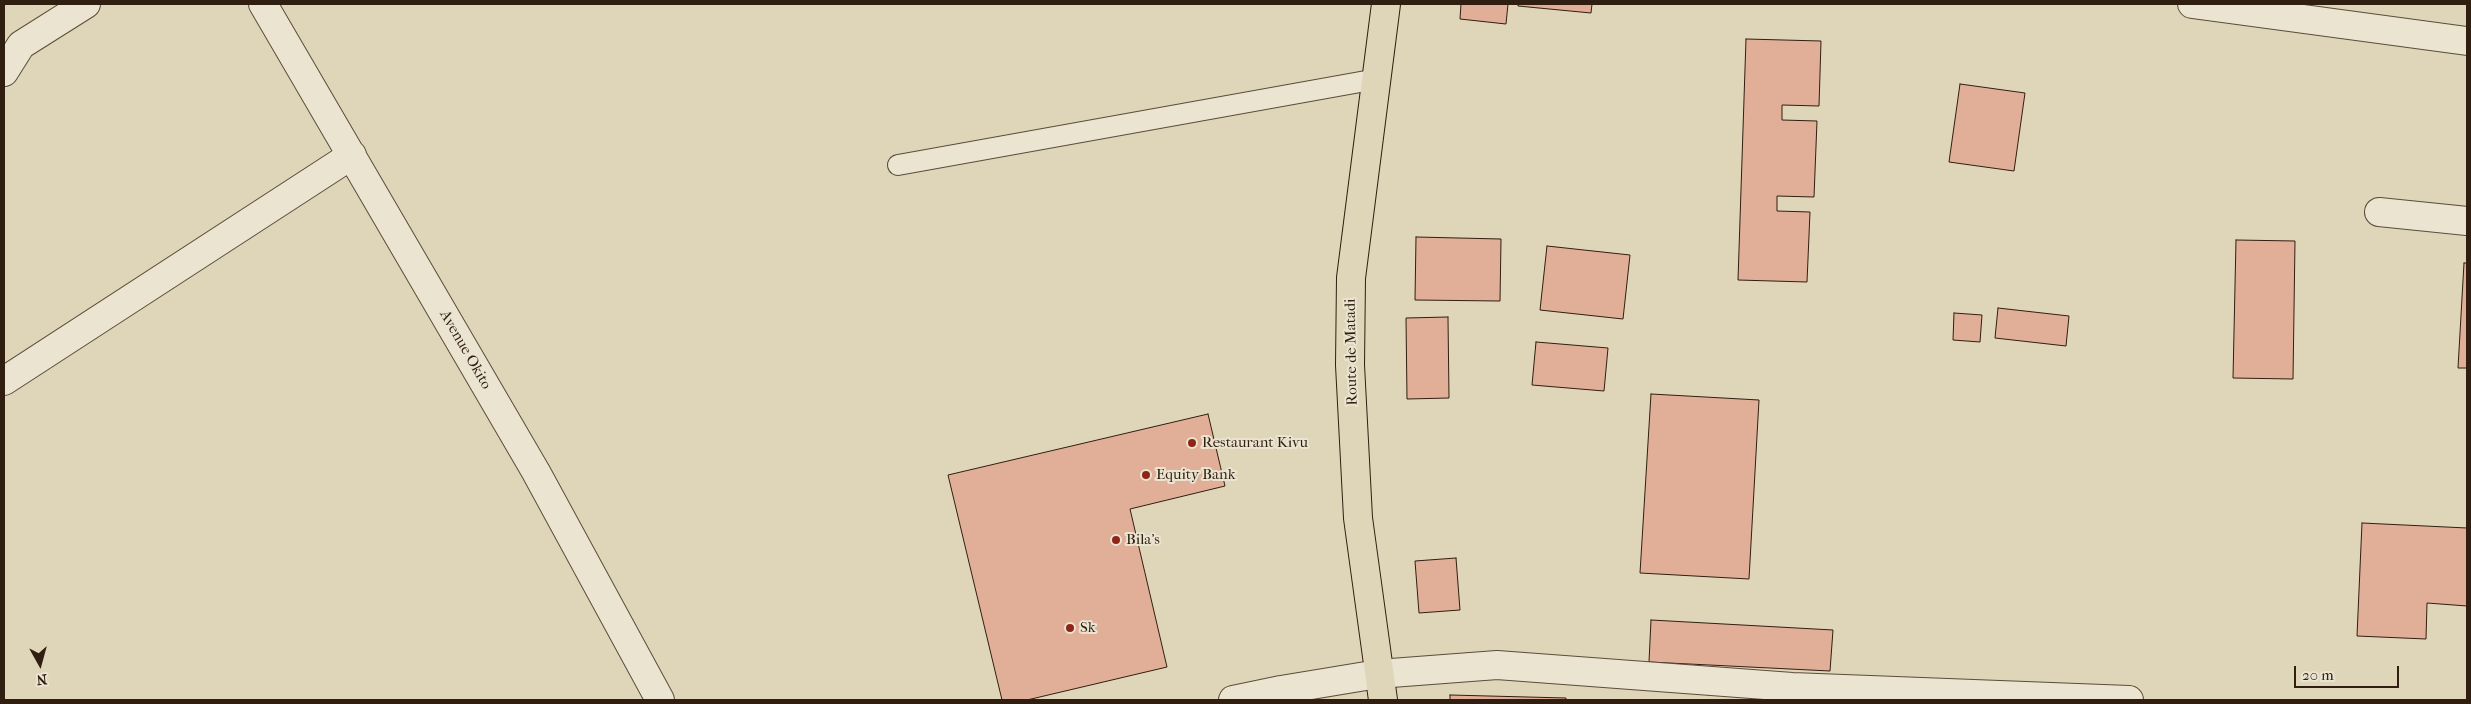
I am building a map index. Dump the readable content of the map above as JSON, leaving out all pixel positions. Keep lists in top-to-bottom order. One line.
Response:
{"streets":{"main road":["Route de Matadi"],"street":["Avenue Okito"]},"places":["Restaurant Kivu","Equity Bank","Bila's","Sk"],"scale_bar":"20 m","north":"bottom"}
